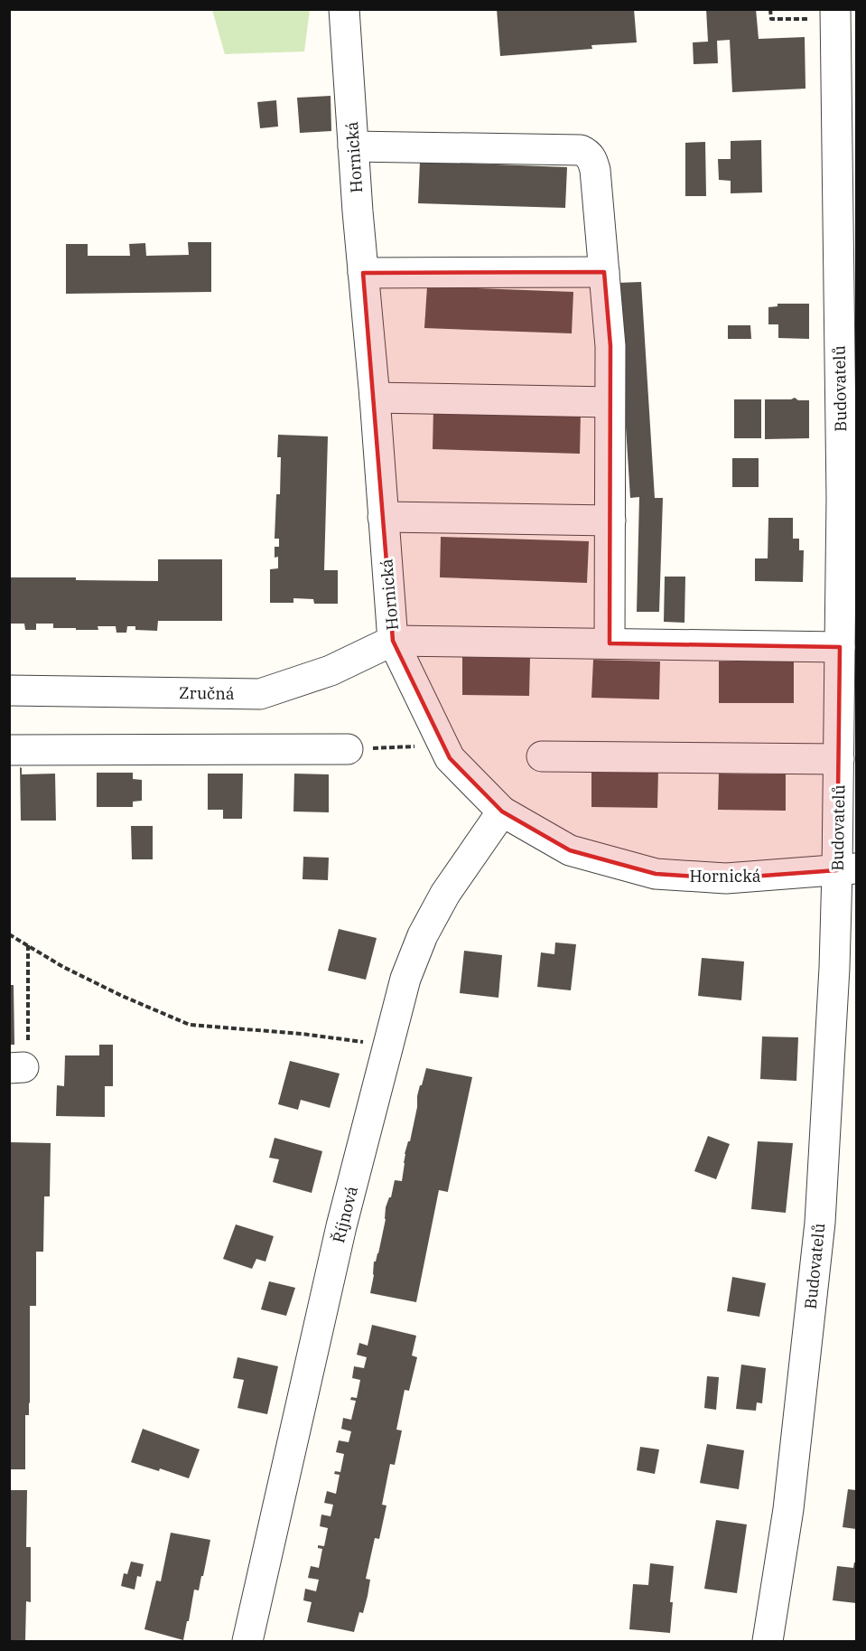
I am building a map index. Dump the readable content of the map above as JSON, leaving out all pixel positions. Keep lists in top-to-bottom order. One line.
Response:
{"streets":{"street":["Hornická","Budovatelů","Zručná","Říjnová"]},"crossings":[["Hornická","Budovatelů"],["Hornická","Zručná"],["Hornická","Říjnová"]]}
